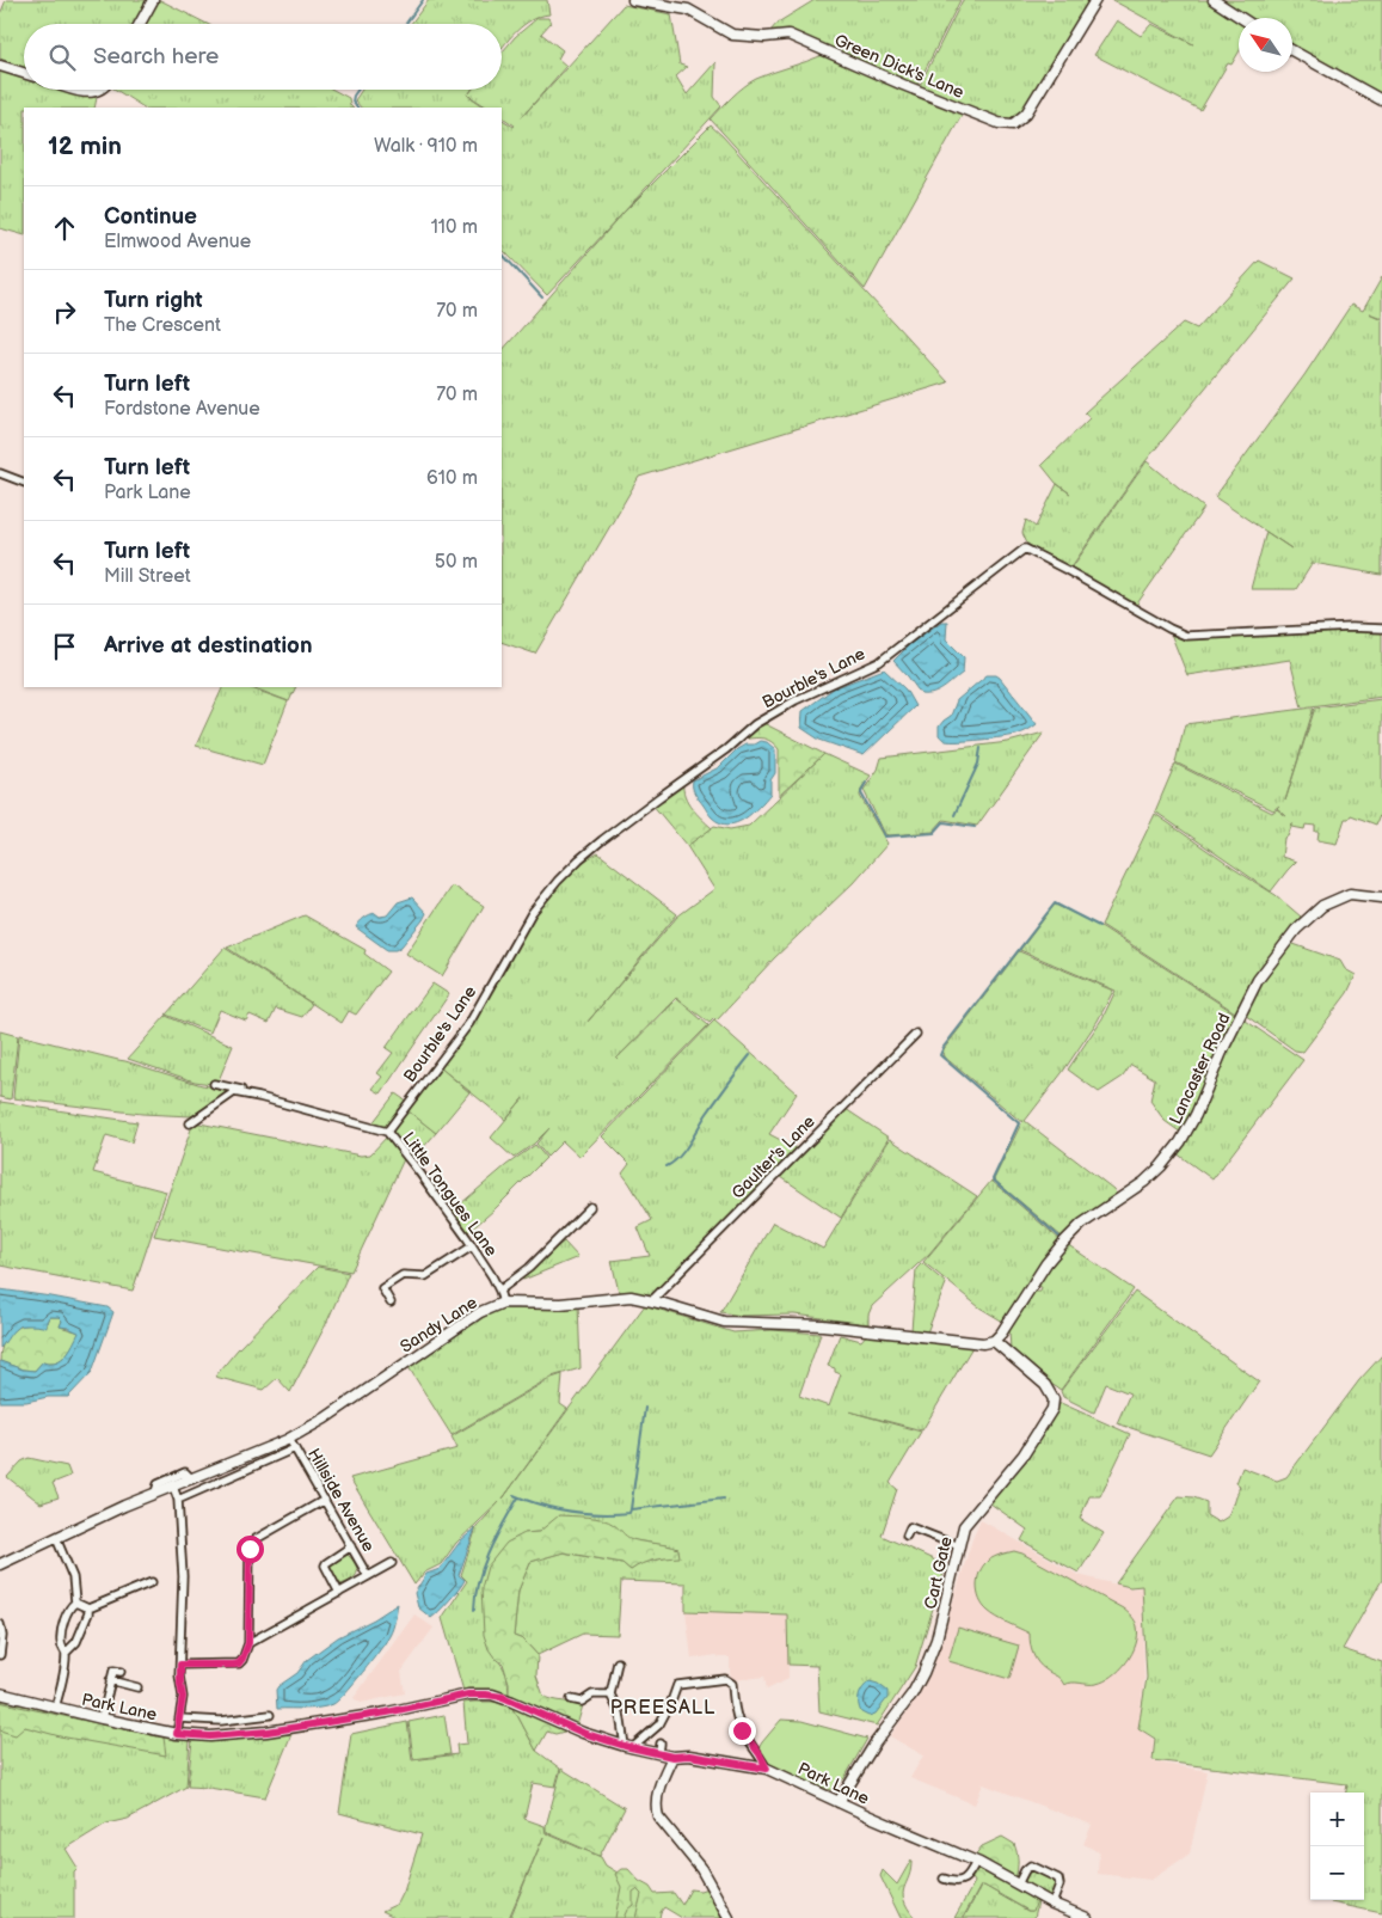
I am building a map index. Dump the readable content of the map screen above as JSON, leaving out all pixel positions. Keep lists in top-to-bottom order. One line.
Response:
{"streets":{"main road":["Green Dick's Lane","Lancaster Road","Sandy Lane","Cart Gate","Park Lane"],"street":["Bourble's Lane","Gaulter's Lane","Little Tongues Lane","Hillside Avenue"]},"crossings":[["Bourble's Lane","Little Tongues Lane"],["Lancaster Road","Sandy Lane"],["Lancaster Road","Cart Gate"],["Gaulter's Lane","Sandy Lane"],["Little Tongues Lane","Sandy Lane"],["Sandy Lane","Hillside Avenue"],["Sandy Lane","Cart Gate"],["Cart Gate","Park Lane"]],"districts":["PREESALL"],"north":"top left","page":{"search":"Search here","heading":["12 min","Walk · 910 m"],"list":[["Continue","Elmwood Avenue","110 m"],["Turn right","The Crescent","70 m"],["Turn left","Fordstone Avenue","70 m"],["Turn left","Park Lane","610 m"],["Turn left","Mill Street","50 m"],"Arrive at destination"],"map_buttons":["+","−"]}}
